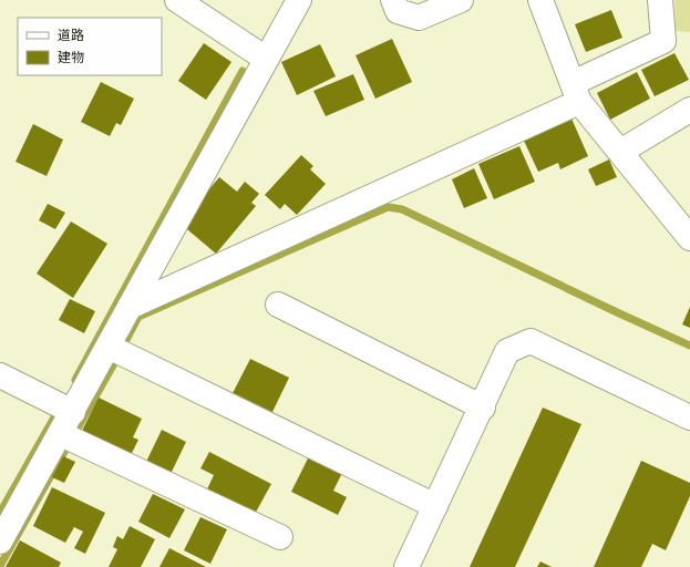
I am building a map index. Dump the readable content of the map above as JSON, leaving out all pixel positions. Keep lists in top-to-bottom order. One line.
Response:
{"legend":["道路","建物"]}
